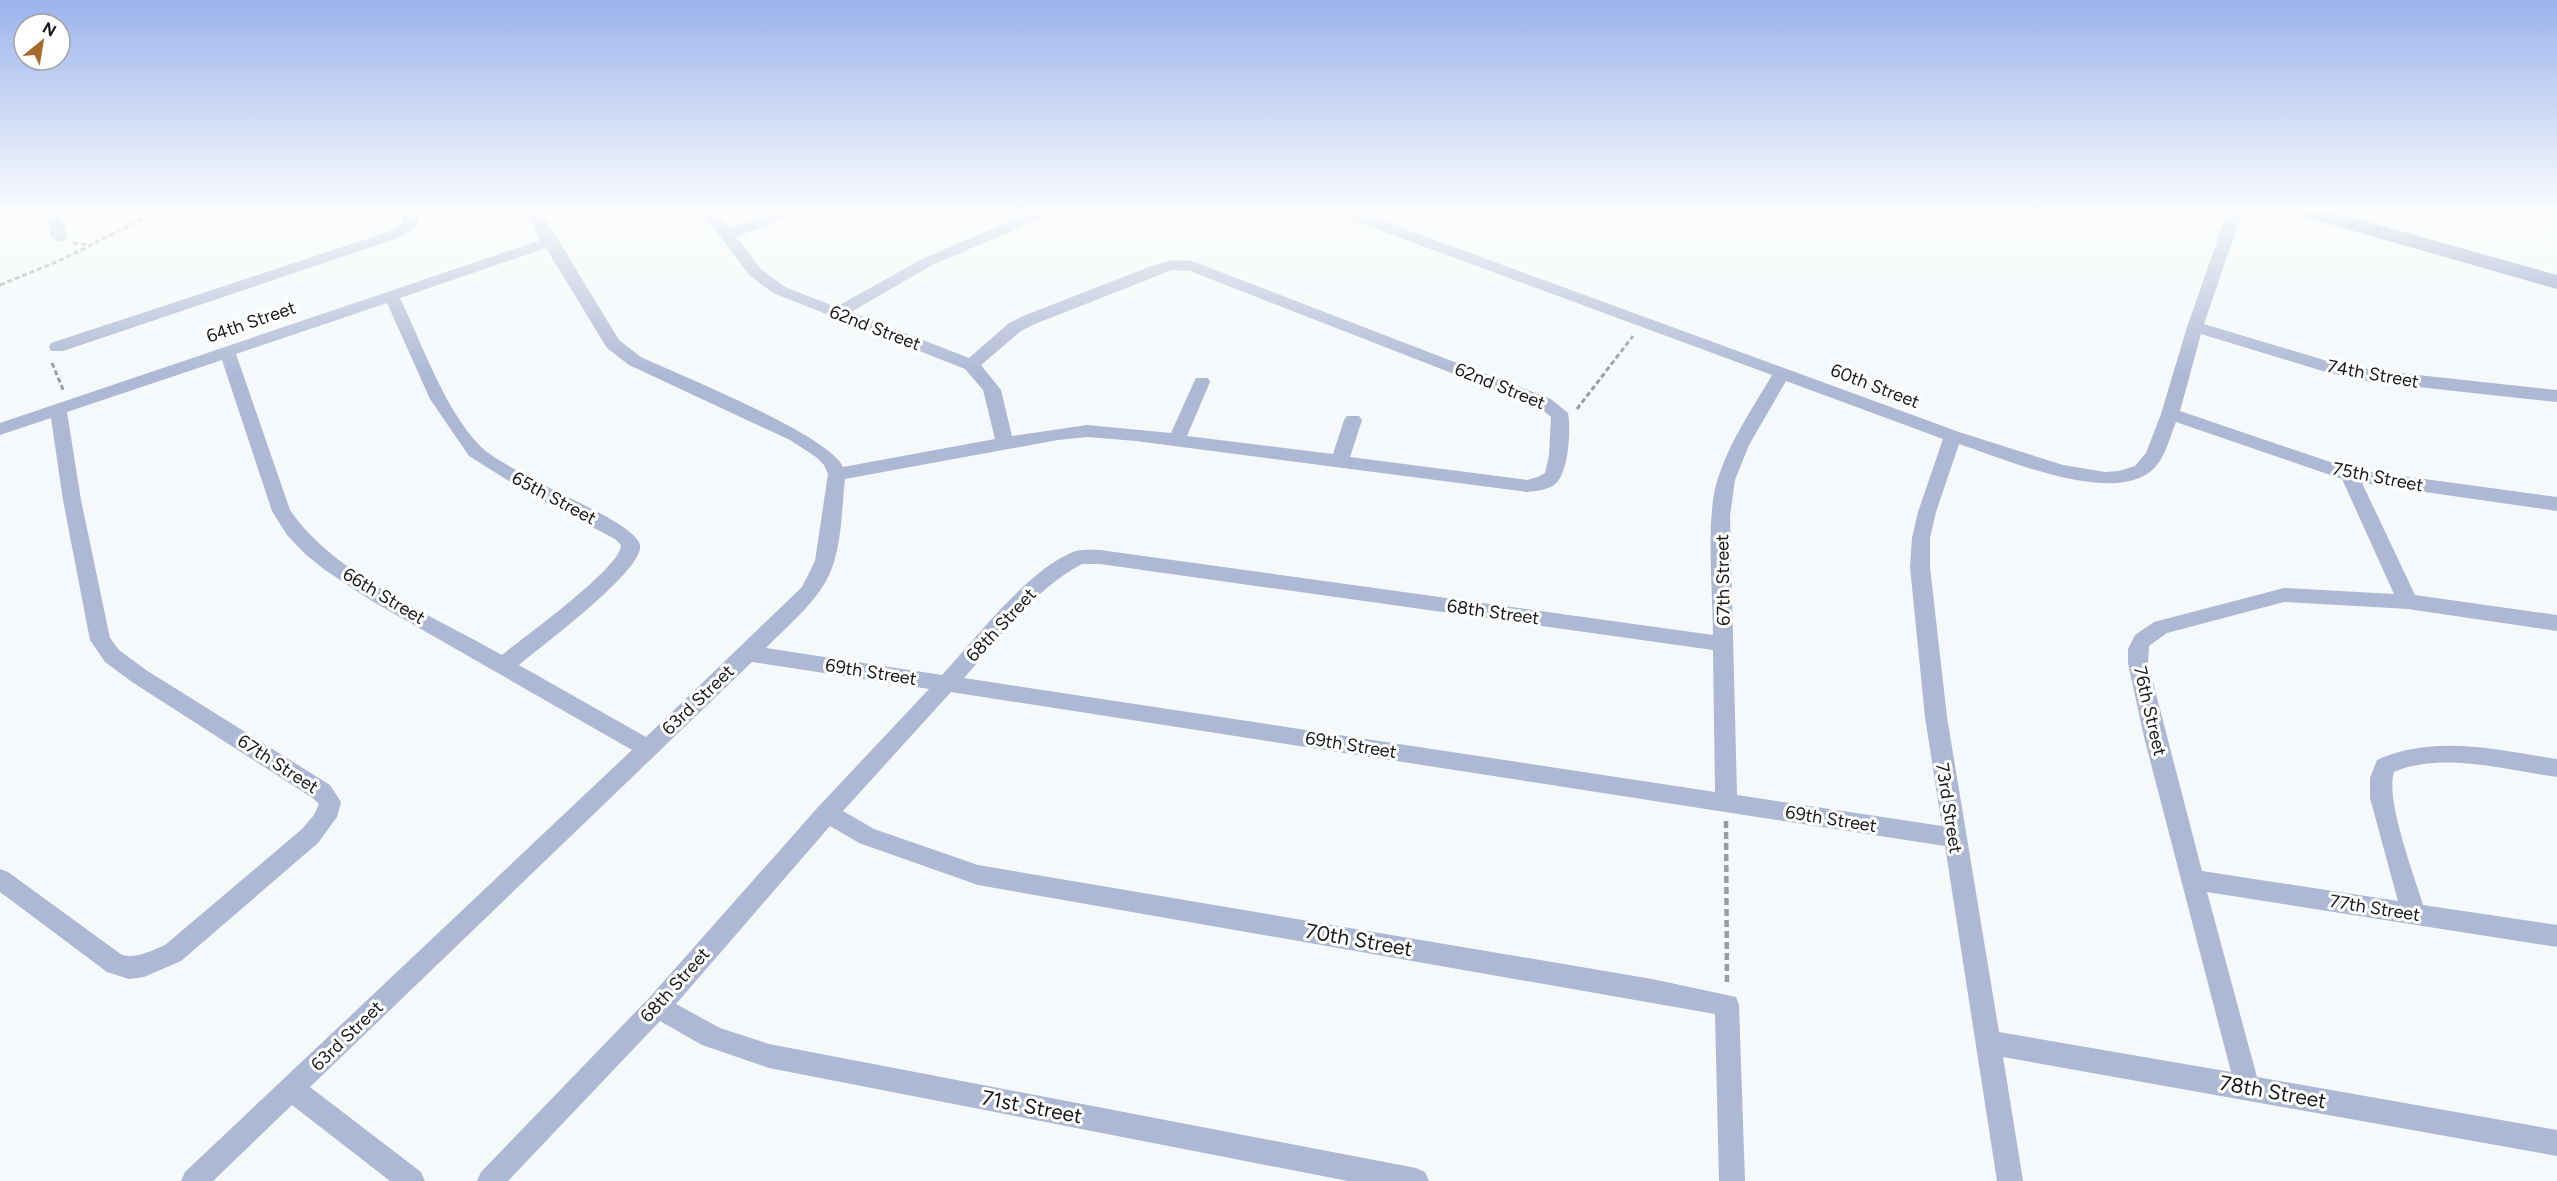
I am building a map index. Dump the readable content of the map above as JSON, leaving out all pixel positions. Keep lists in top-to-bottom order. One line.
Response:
{"streets":{"street":["64th Street","62nd Street","74th Street","60th Street","75th Street","65th Street","67th Street","66th Street","68th Street","69th Street","63rd Street","76th Street","73rd Street","77th Street","70th Street","78th Street","71st Street"]},"crossings":[["64th Street","65th Street"],["64th Street","67th Street"],["64th Street","66th Street"],["62nd Street","63rd Street"],["74th Street","60th Street"],["60th Street","75th Street"],["60th Street","67th Street"],["60th Street","73rd Street"],["65th Street","66th Street"],["67th Street","68th Street"],["67th Street","69th Street"],["66th Street","63rd Street"],["68th Street","69th Street"],["68th Street","70th Street"],["68th Street","71st Street"],["69th Street","63rd Street"],["69th Street","73rd Street"],["76th Street","77th Street"],["76th Street","78th Street"],["73rd Street","78th Street"]],"north":"top right"}
